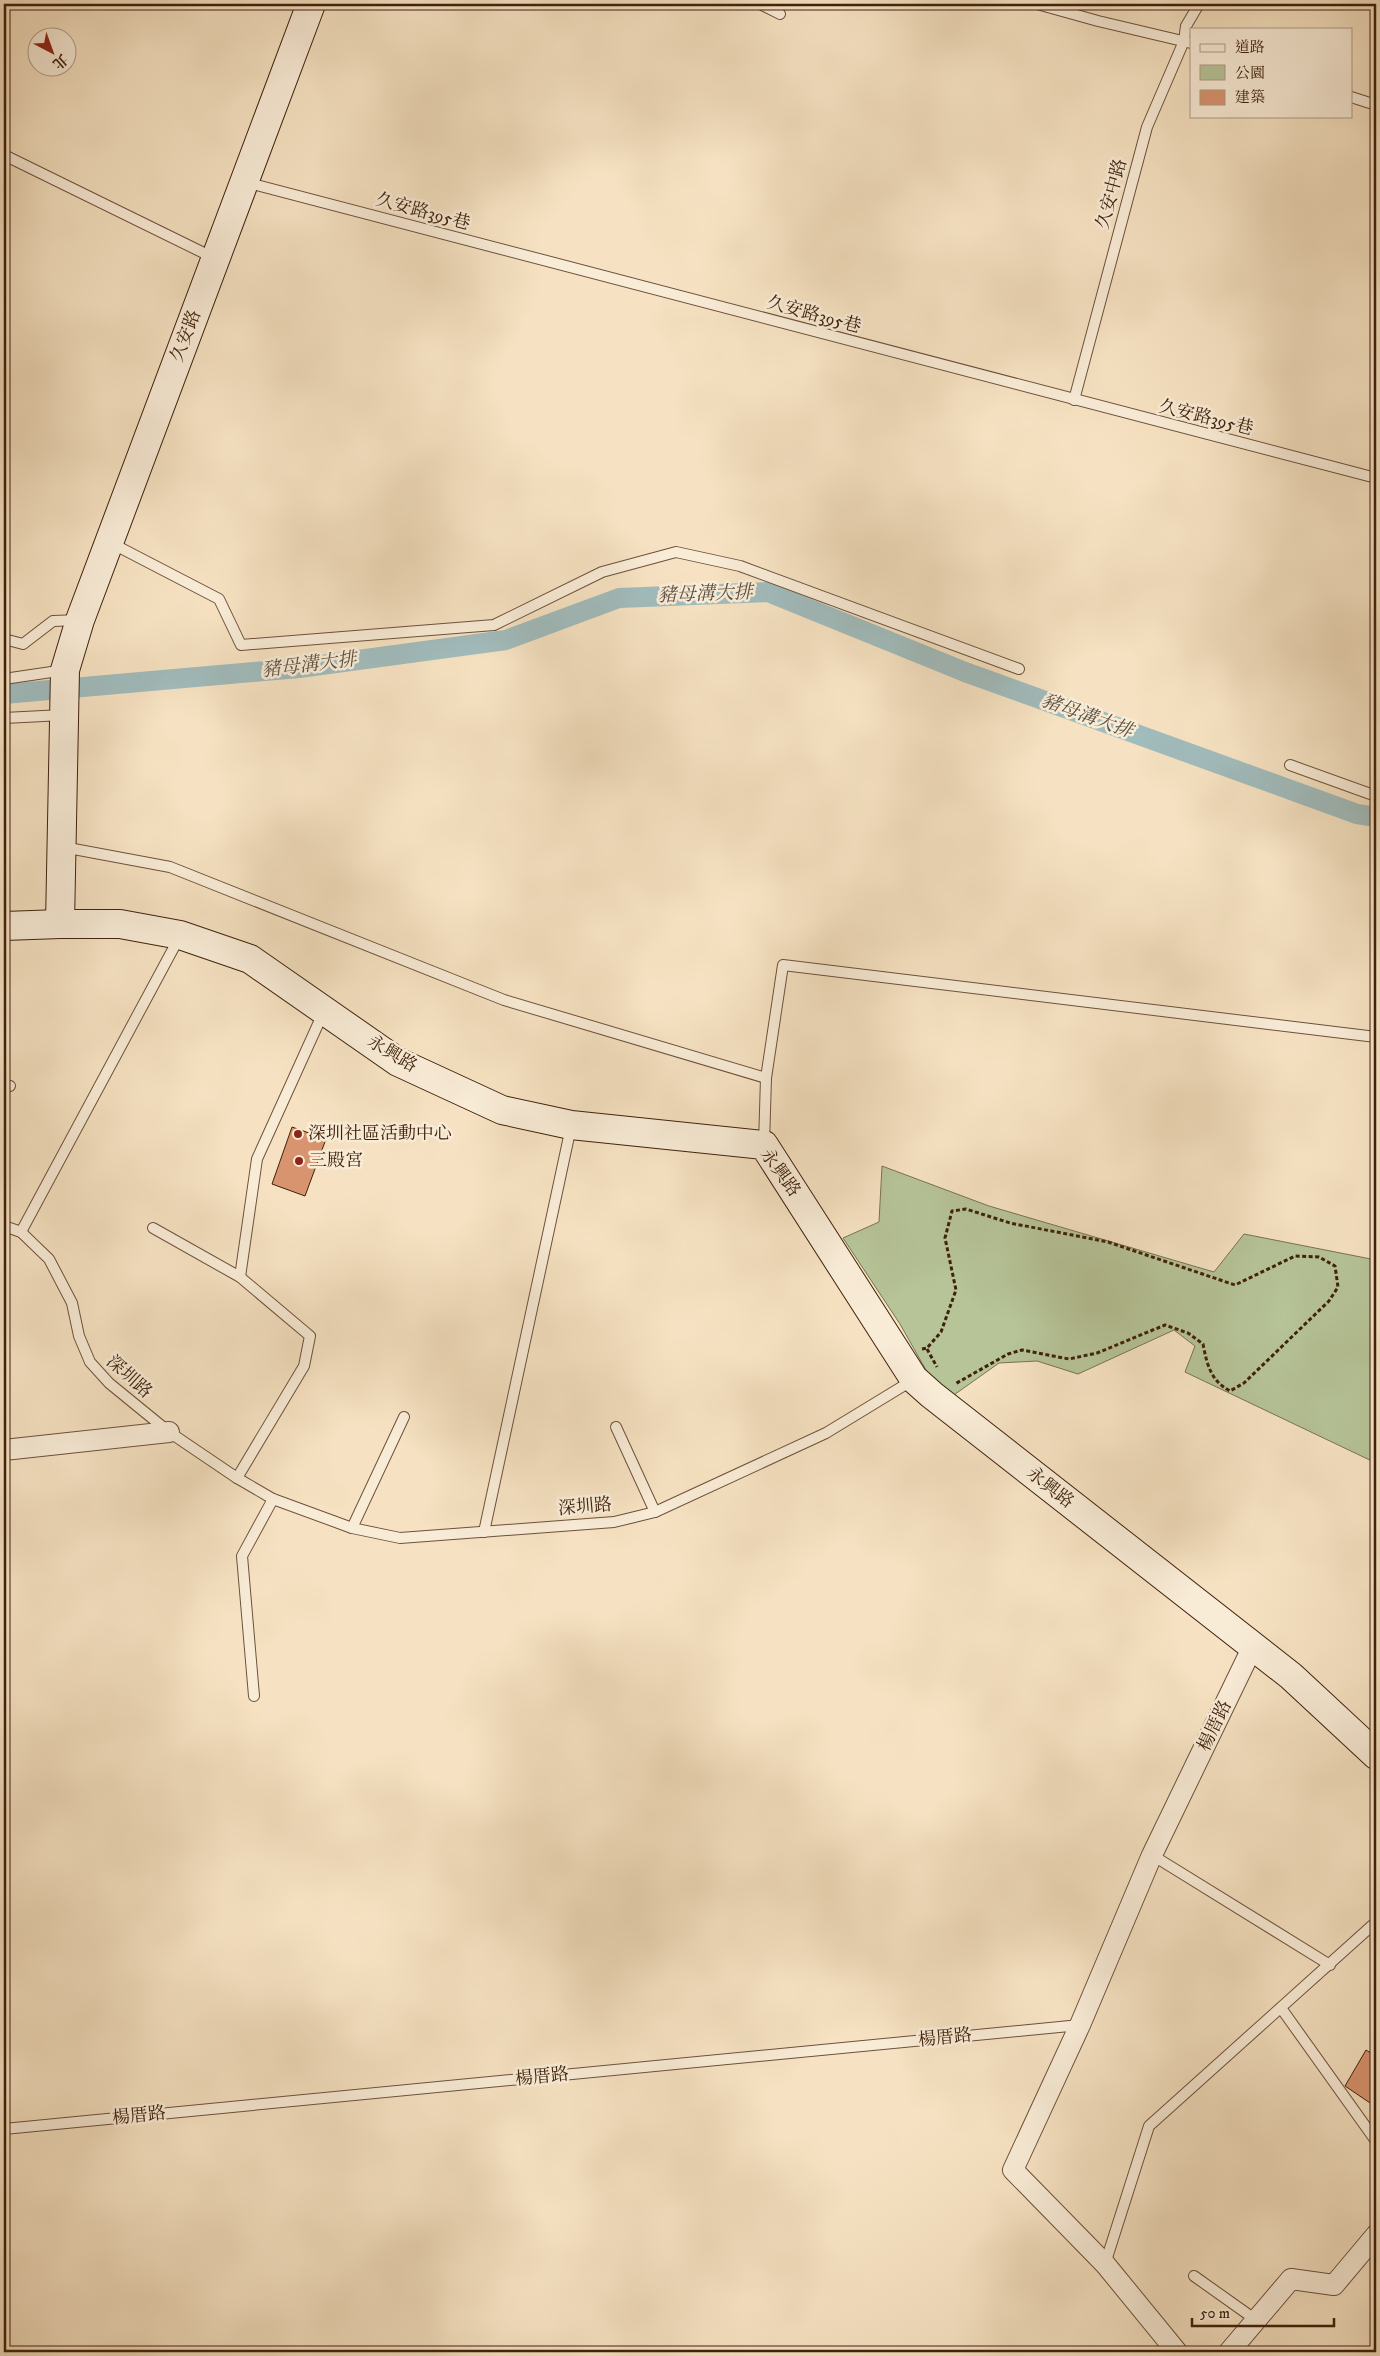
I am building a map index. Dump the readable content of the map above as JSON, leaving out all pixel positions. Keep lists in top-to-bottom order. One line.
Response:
{"streets":{"street":["久安路","永興路","楊厝路"],"lane":["久安中路","久安路395巷","深圳路"]},"crossings":[["久安中路","久安路395巷"],["久安路395巷","久安路"],["久安路","永興路"],["永興路","深圳路"],["永興路","楊厝路"]],"water":["豬母溝大排"],"places":["深圳社區活動中心","三殿宮"],"legend":["道路","公園","建築"],"scale_bar":"50 m","north":"bottom right"}
